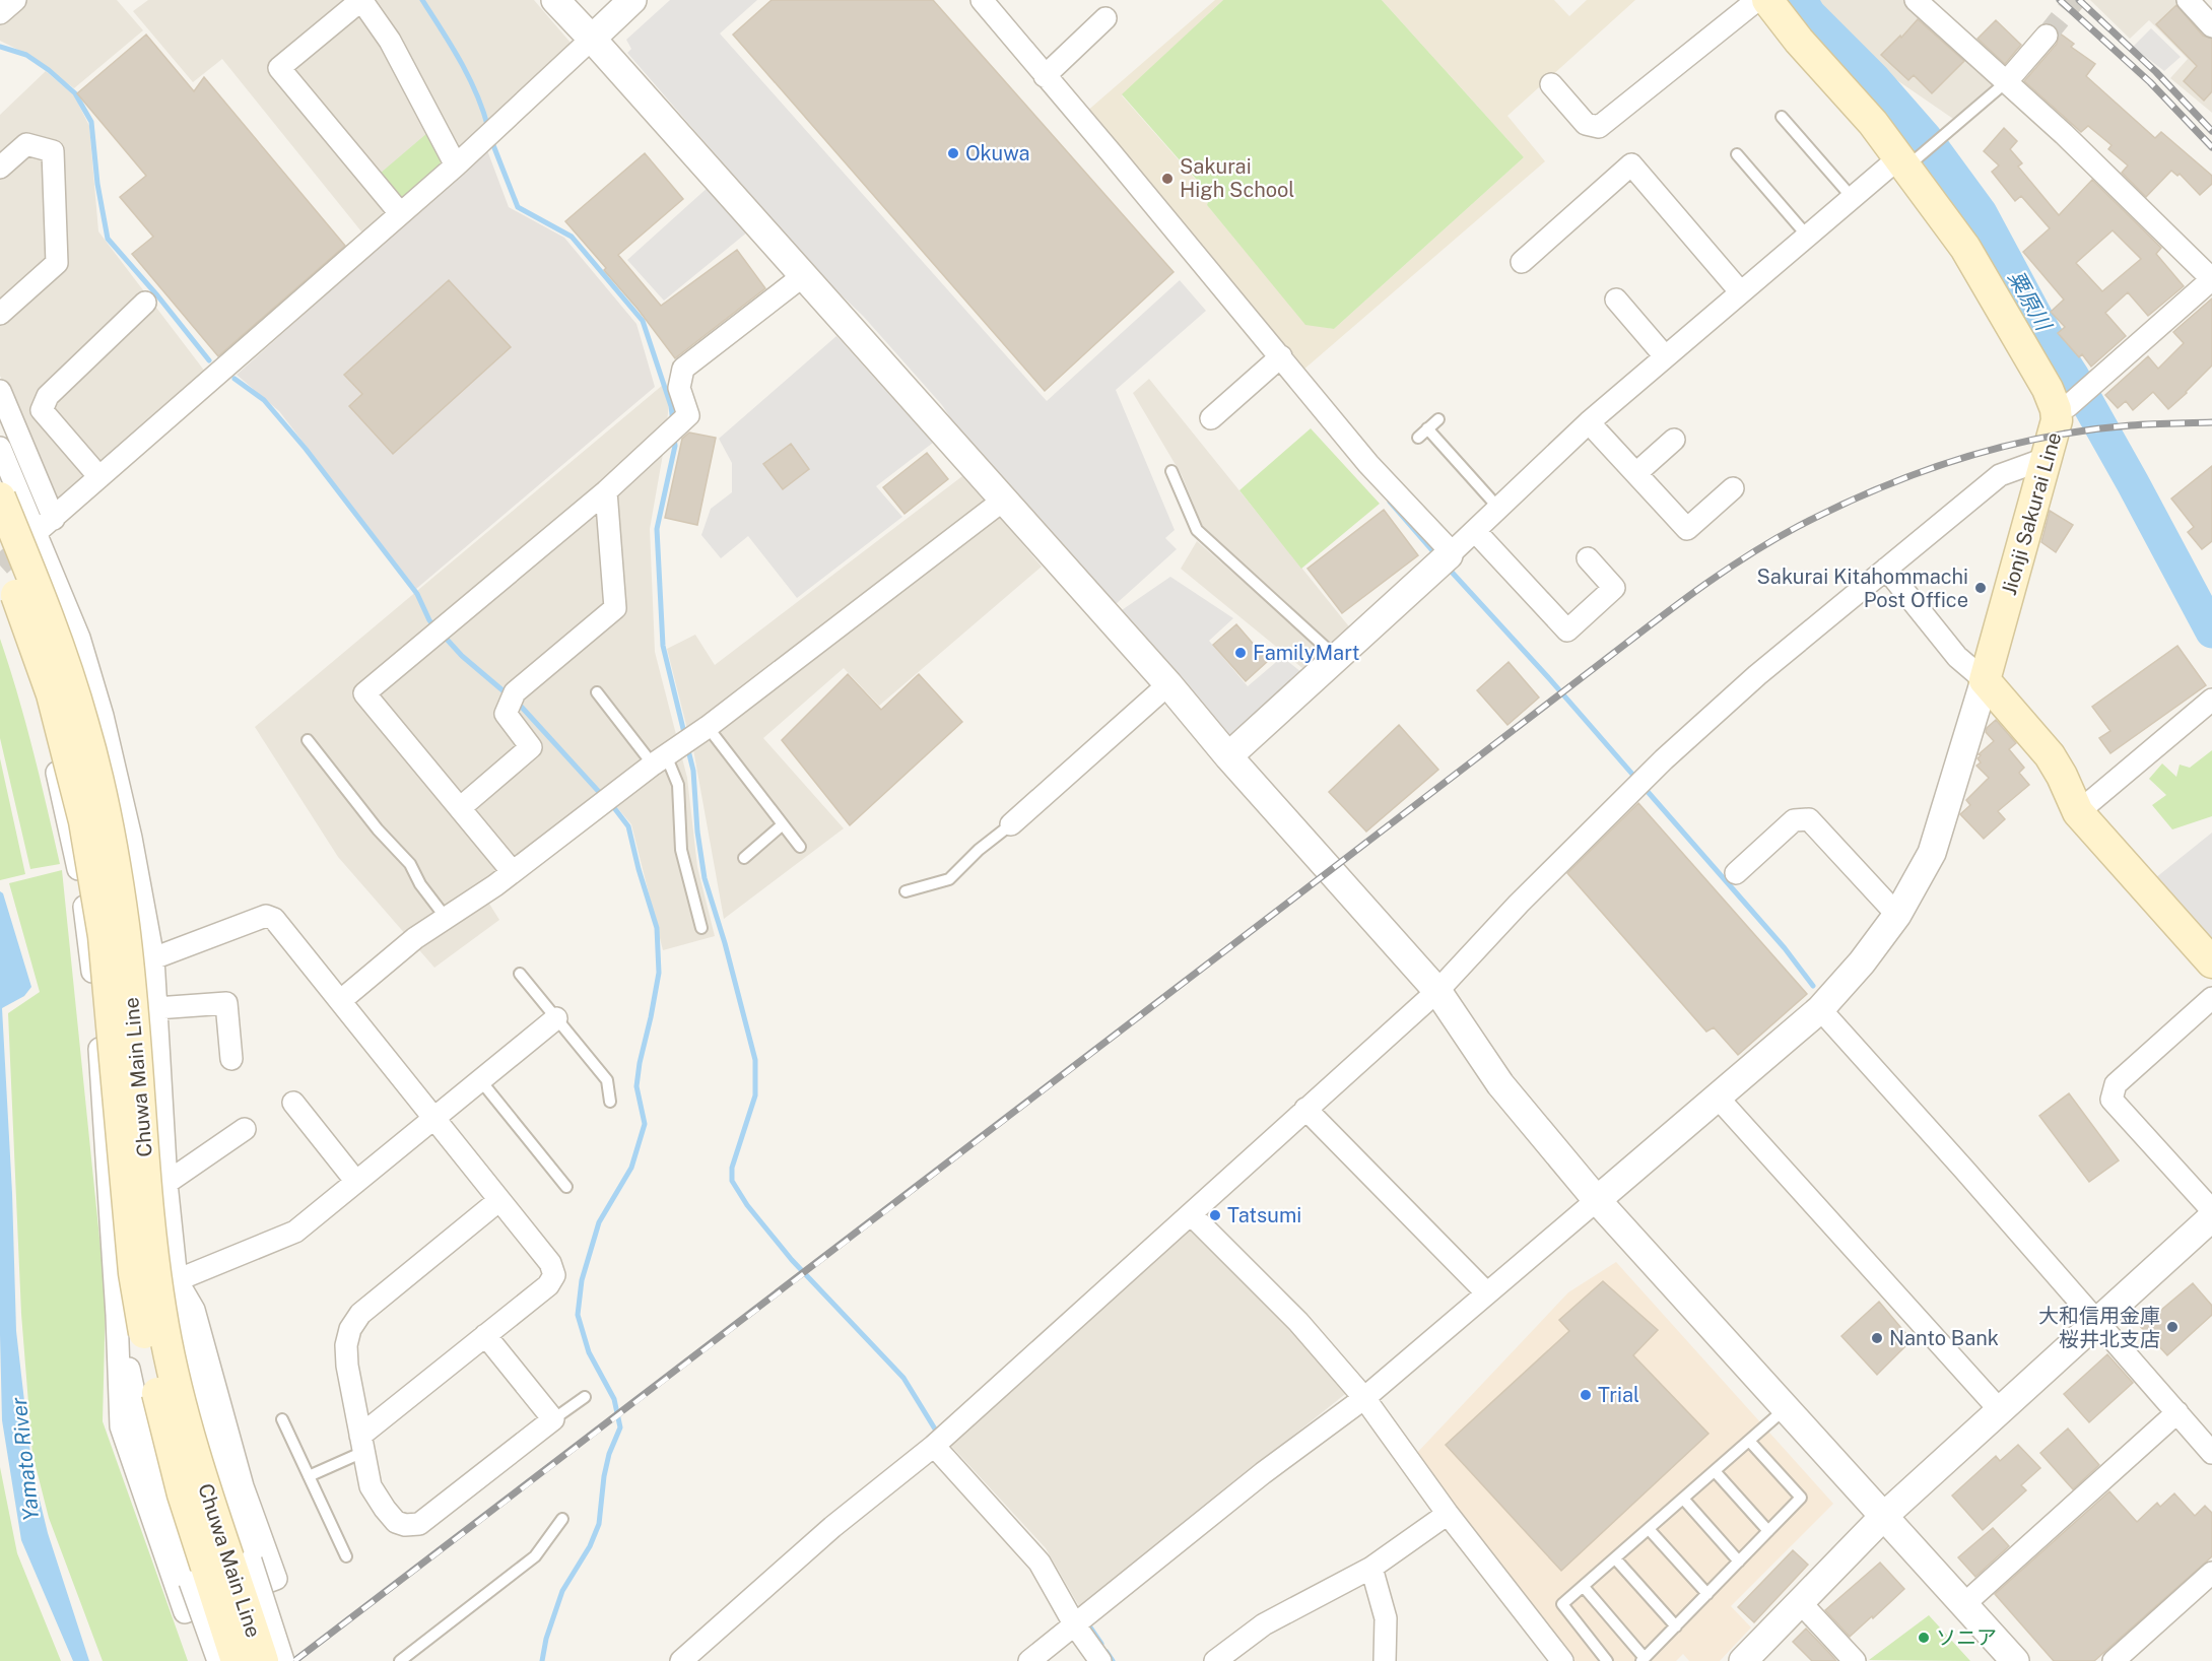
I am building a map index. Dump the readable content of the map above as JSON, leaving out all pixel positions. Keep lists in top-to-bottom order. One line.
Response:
{"streets":{"main road":["Jionji Sakurai Line","Chuwa Main Line"]},"water":["粟原川","Yamato River"],"places":["Okuwa","Sakurai High School","Sakurai Kitahommachi Post Office","FamilyMart","Tatsumi","大和信用金庫 桜井北支店","Nanto Bank","Trial","ソニア"]}
